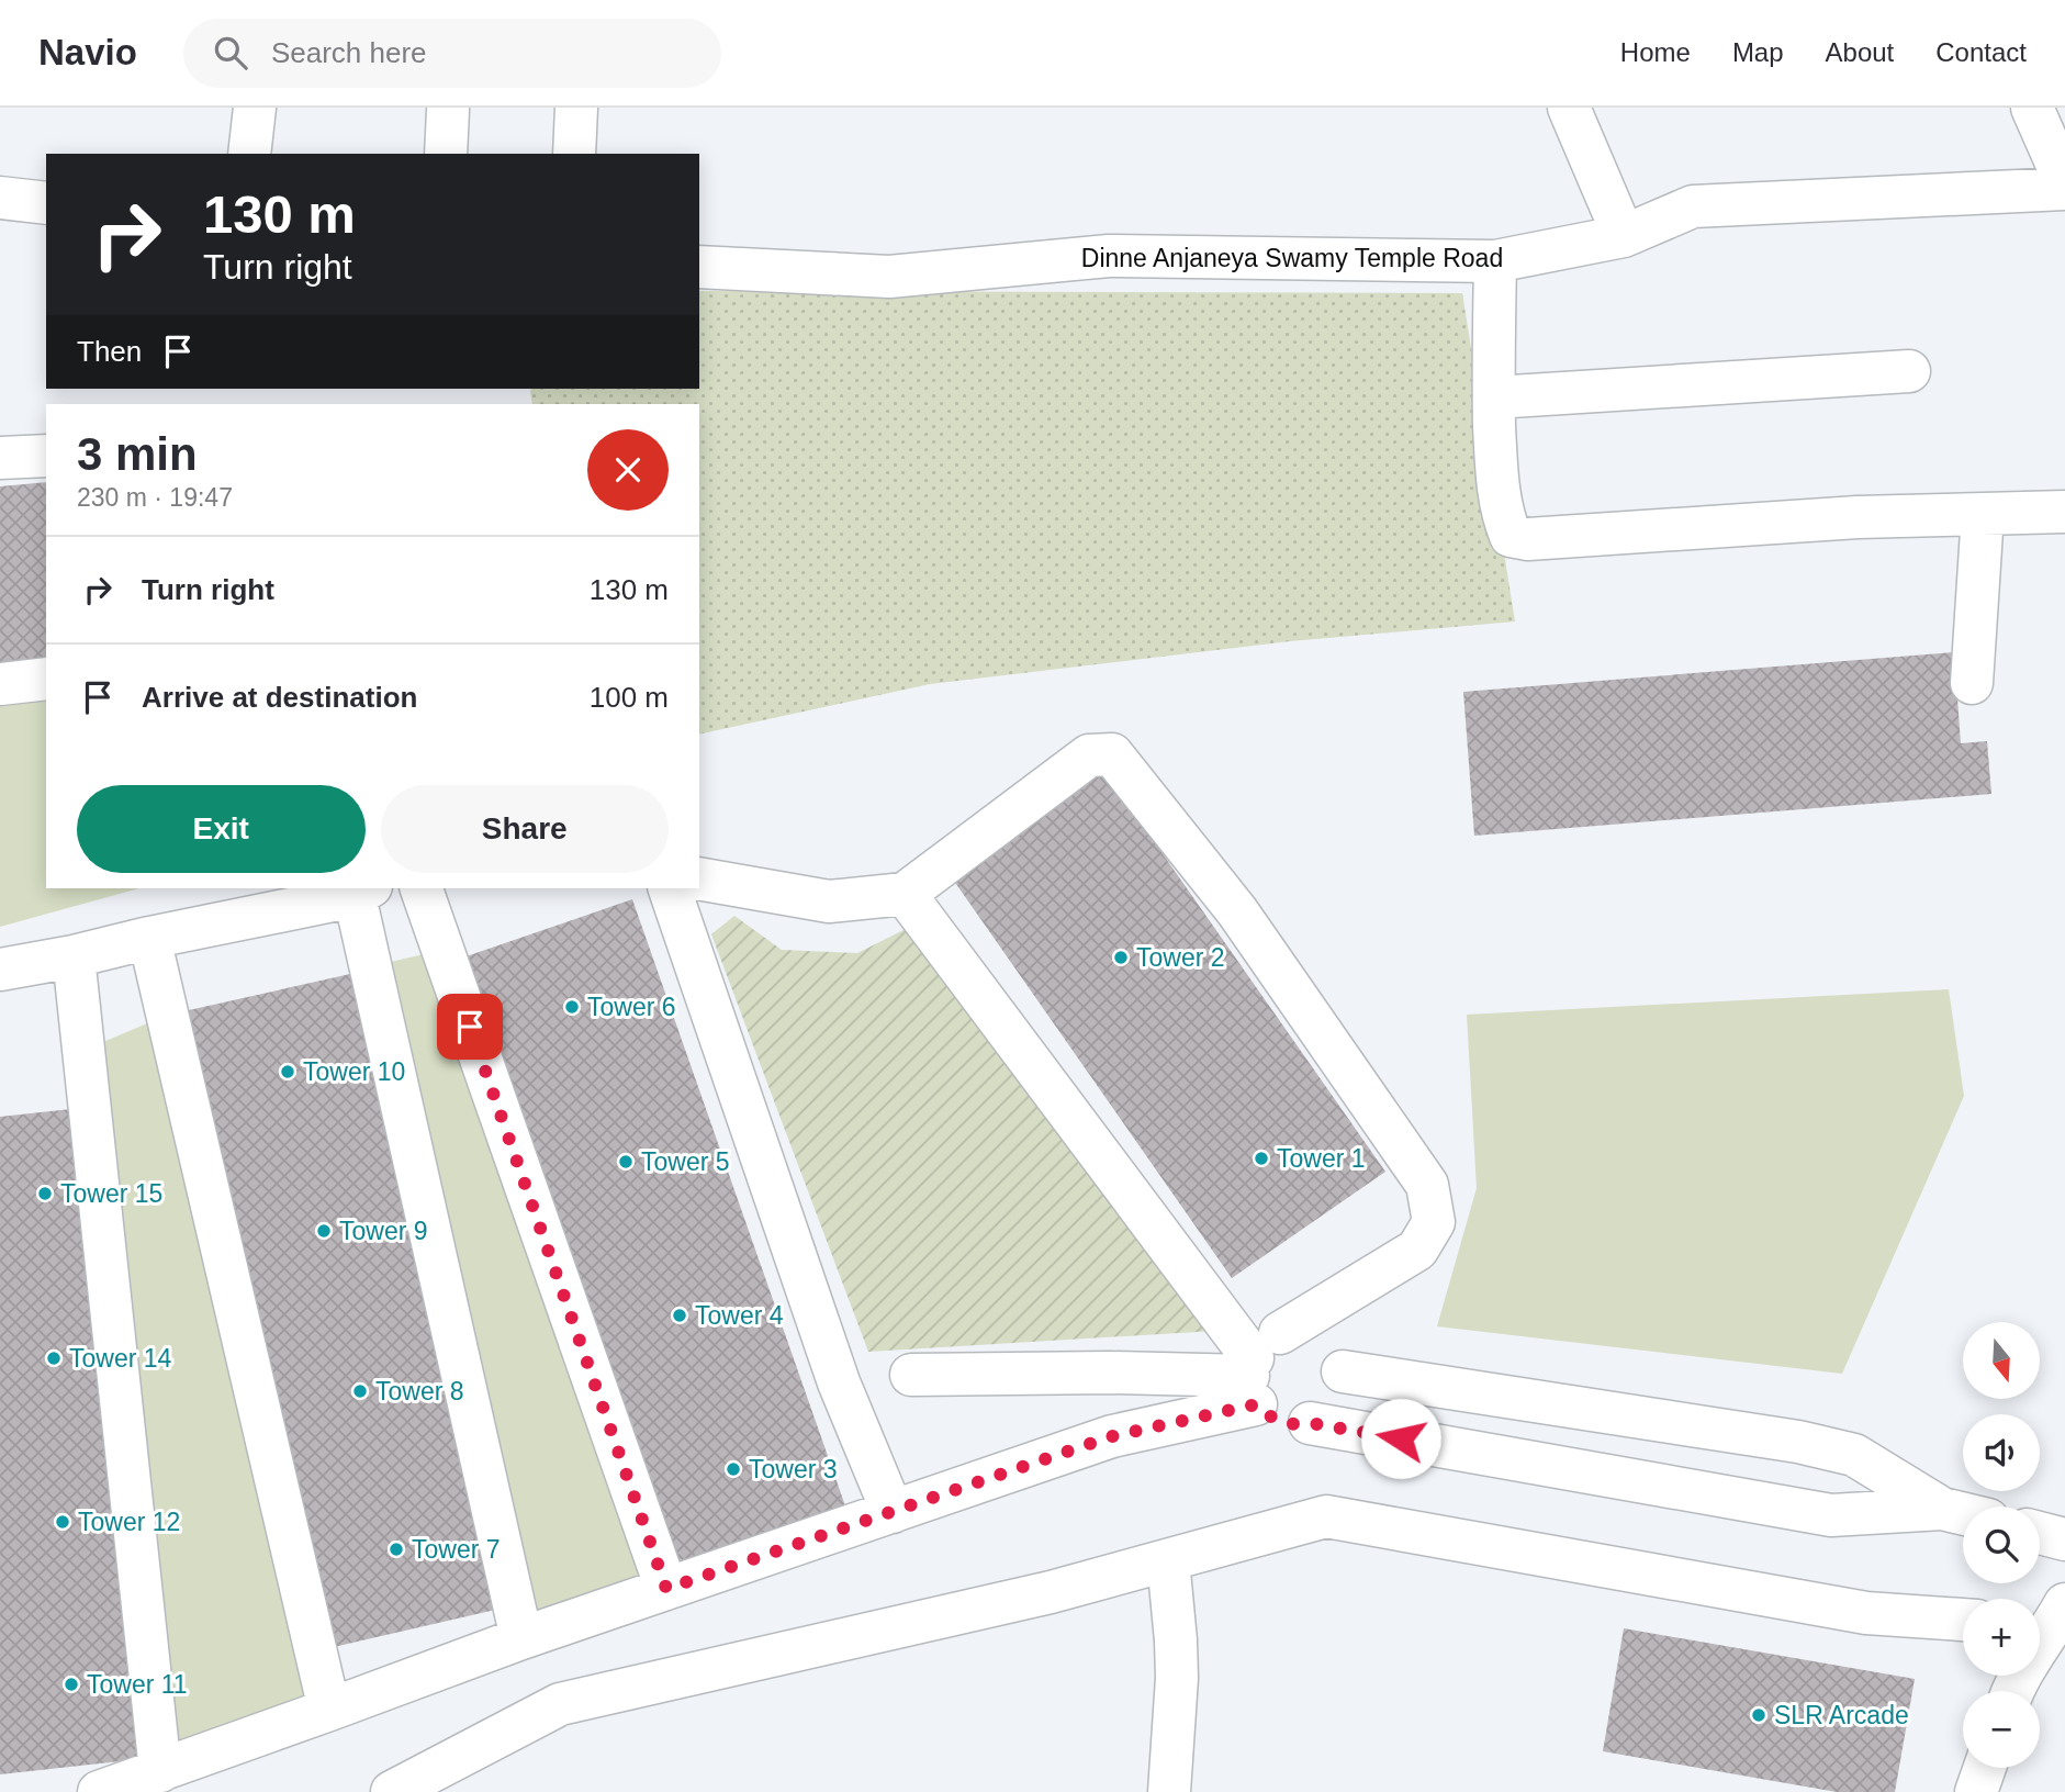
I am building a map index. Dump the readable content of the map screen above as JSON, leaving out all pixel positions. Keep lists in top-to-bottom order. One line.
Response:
{"streets":{"street":["Dinne Anjaneya Swamy Temple Road"]},"places":["Tower 2","Tower 6","Tower 10","Tower 1","Tower 5","Tower 15","Tower 9","Tower 4","Tower 14","Tower 8","Tower 3","Tower 12","Tower 7","Tower 11","SLR Arcade"],"north":"bottom","page":{"header":"Navio","search":"Search here","nav":["Home","Map","About","Contact"],"turn":["130 m","Turn right"],"then":"Then","heading":["3 min","230 m · 19:47"],"list":[{"name":"Turn right","value":"130 m"},{"name":"Arrive at destination","value":"100 m"}],"buttons":["Exit","Share"],"map_buttons":["+","−"]}}
